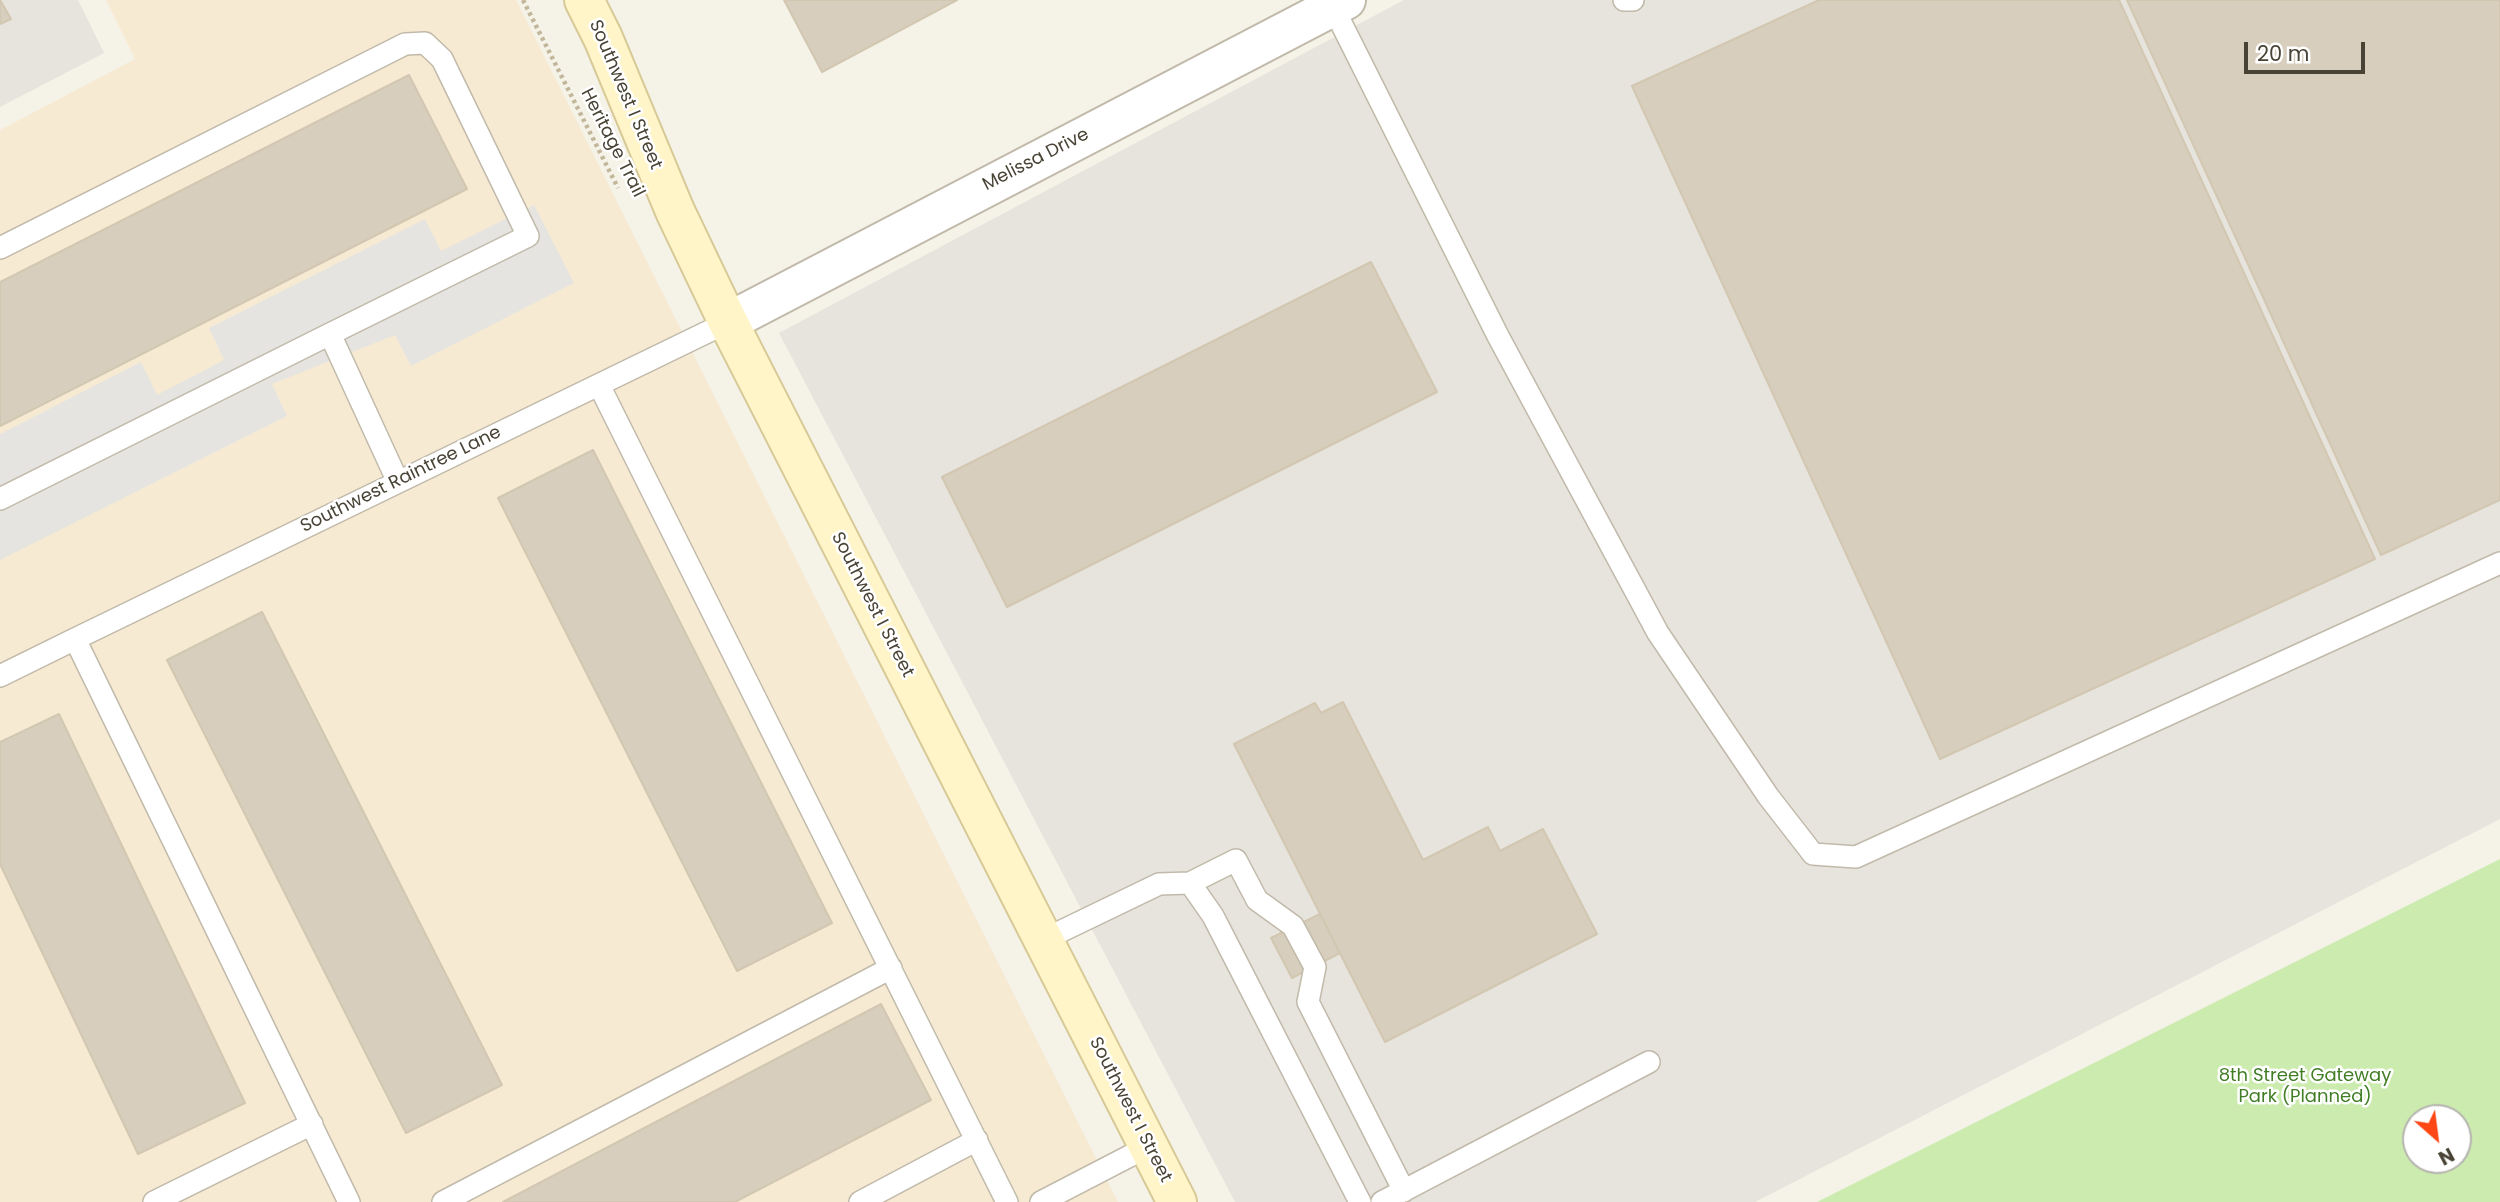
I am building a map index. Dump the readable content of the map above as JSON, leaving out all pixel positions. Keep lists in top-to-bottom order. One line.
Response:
{"streets":{"main road":["Southwest I Street"],"street":["Melissa Drive"],"lane":["Southwest Raintree Lane"],"path":["Heritage Trail"]},"crossings":[["Southwest I Street","Melissa Drive"],["Southwest I Street","Southwest Raintree Lane"],["Melissa Drive","Southwest Raintree Lane"]],"parks":["8th Street Gateway Park (Planned)"],"scale_bar":"20 m","north":"bottom right"}
